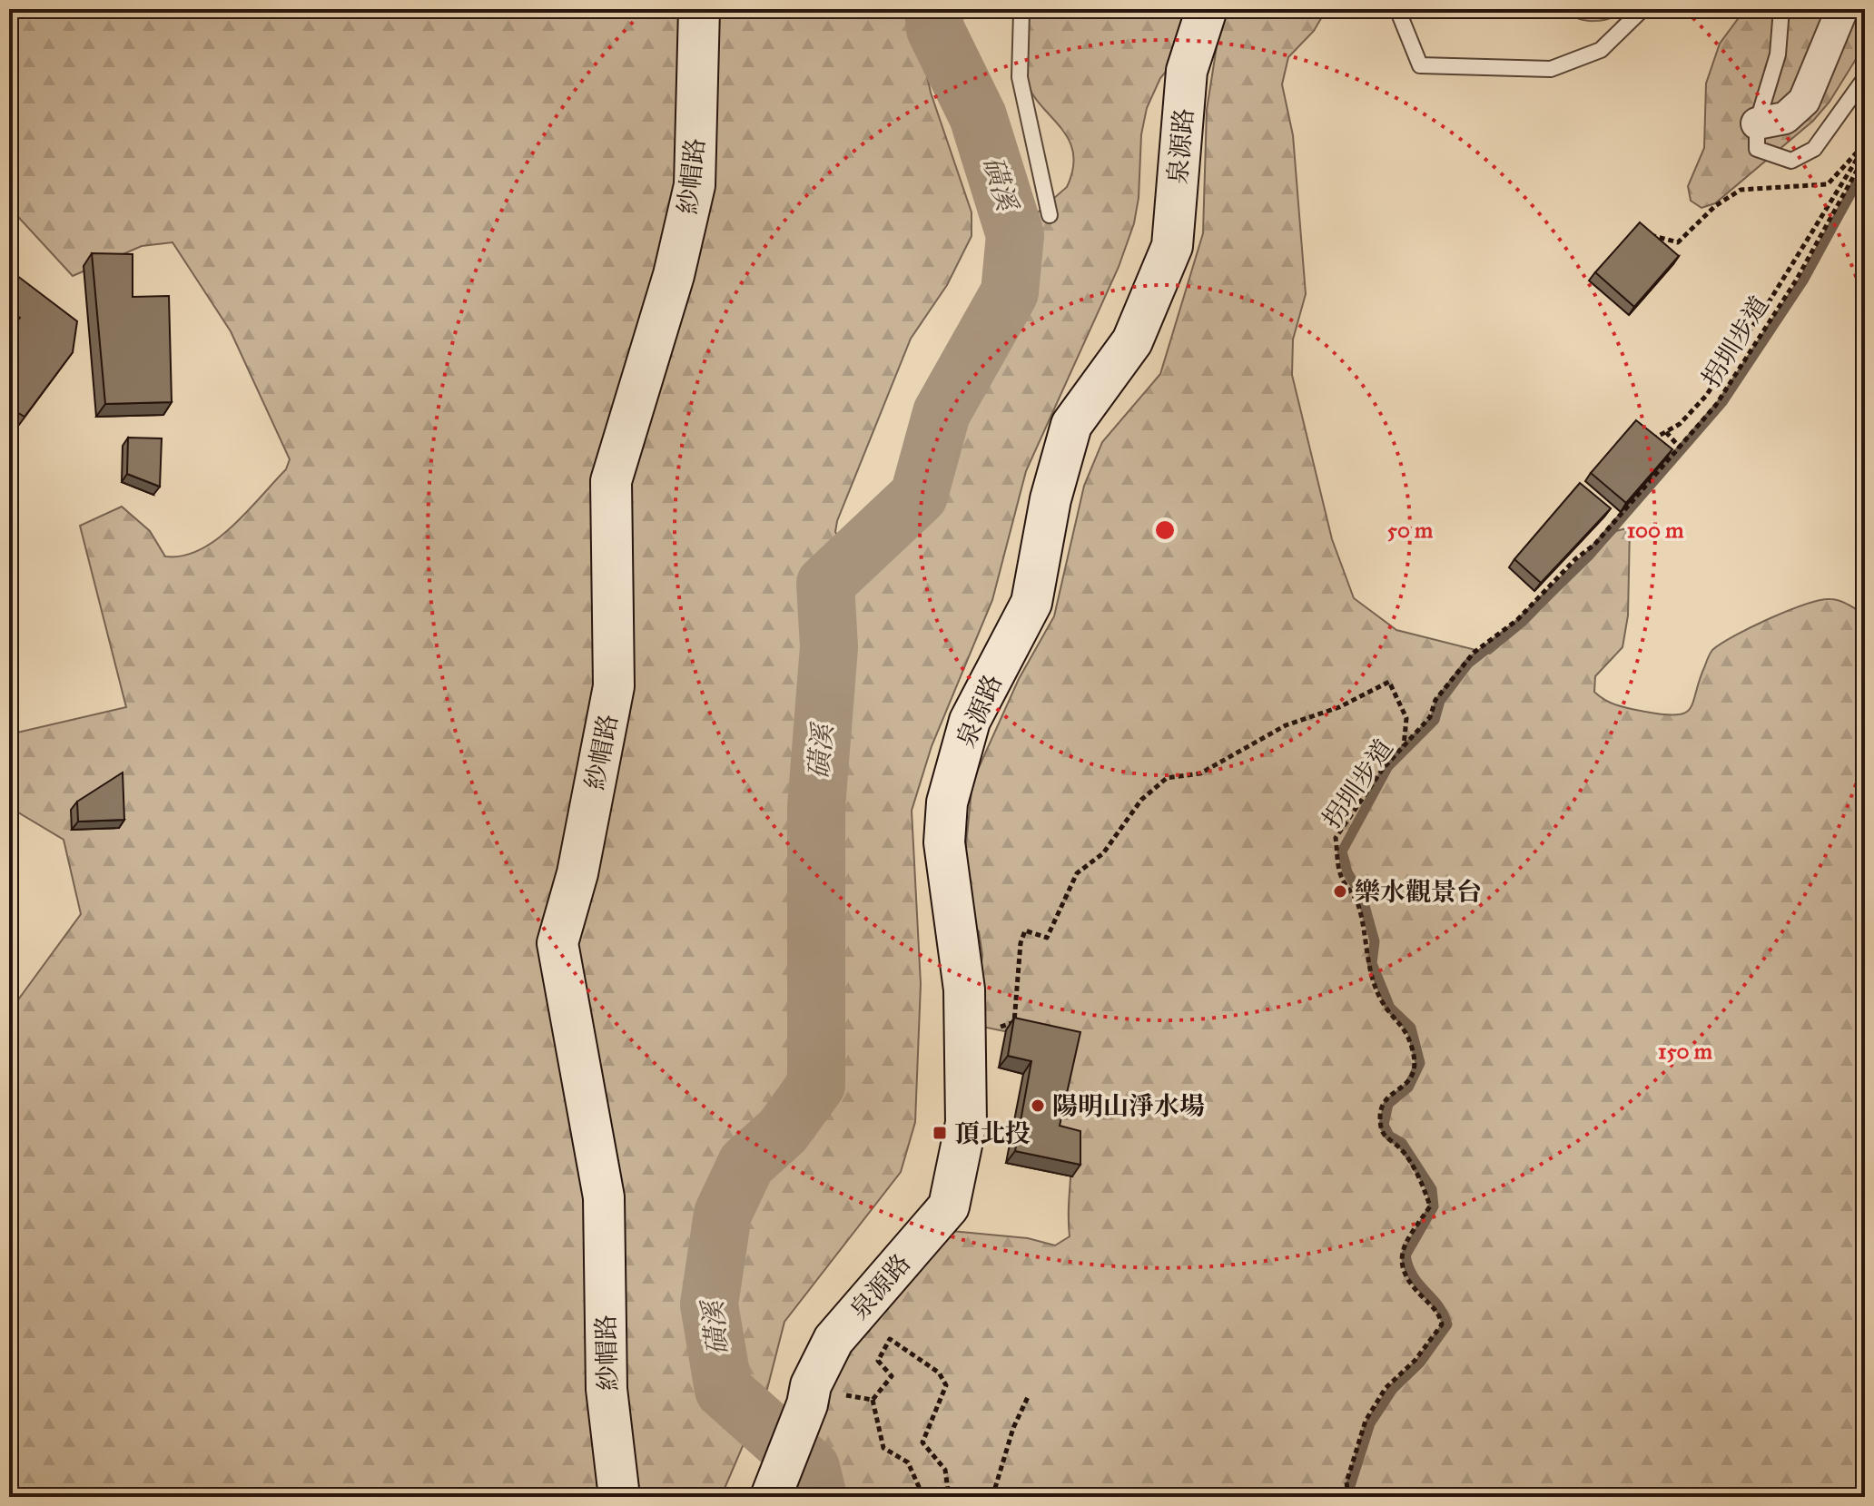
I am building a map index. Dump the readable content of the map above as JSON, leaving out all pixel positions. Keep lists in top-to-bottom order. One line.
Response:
{"streets":{"street":["泉源路","紗帽路"],"path":["拐圳步道"]},"water":["磺溪"],"places":{"other":["樂水觀景台","陽明山淨水場"],"transit":["頂北投"]},"rings":["50 m","100 m","150 m"]}
